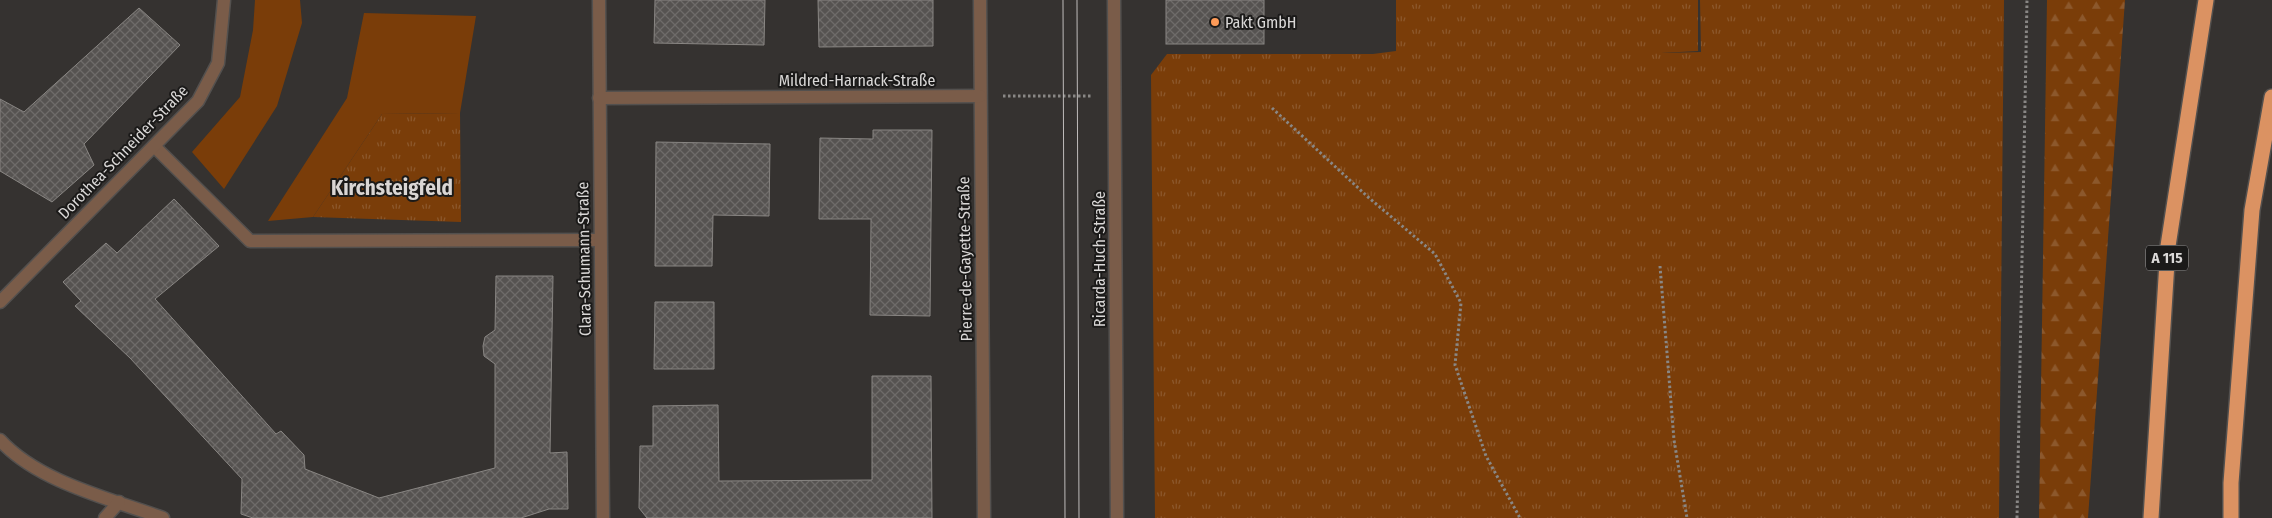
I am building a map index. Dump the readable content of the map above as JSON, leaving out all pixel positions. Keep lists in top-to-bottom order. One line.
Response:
{"streets":{"highway":["A 115"],"street":["Mildred-Harnack-Straße","Dorothea-Schneider-Straße","Clara-Schumann-Straße","Pierre-de-Gayette-Straße","Ricarda-Huch-Straße"]},"crossings":[["Mildred-Harnack-Straße","Clara-Schumann-Straße"],["Mildred-Harnack-Straße","Pierre-de-Gayette-Straße"]],"districts":["Kirchsteigfeld"],"places":["Pakt GmbH"]}
